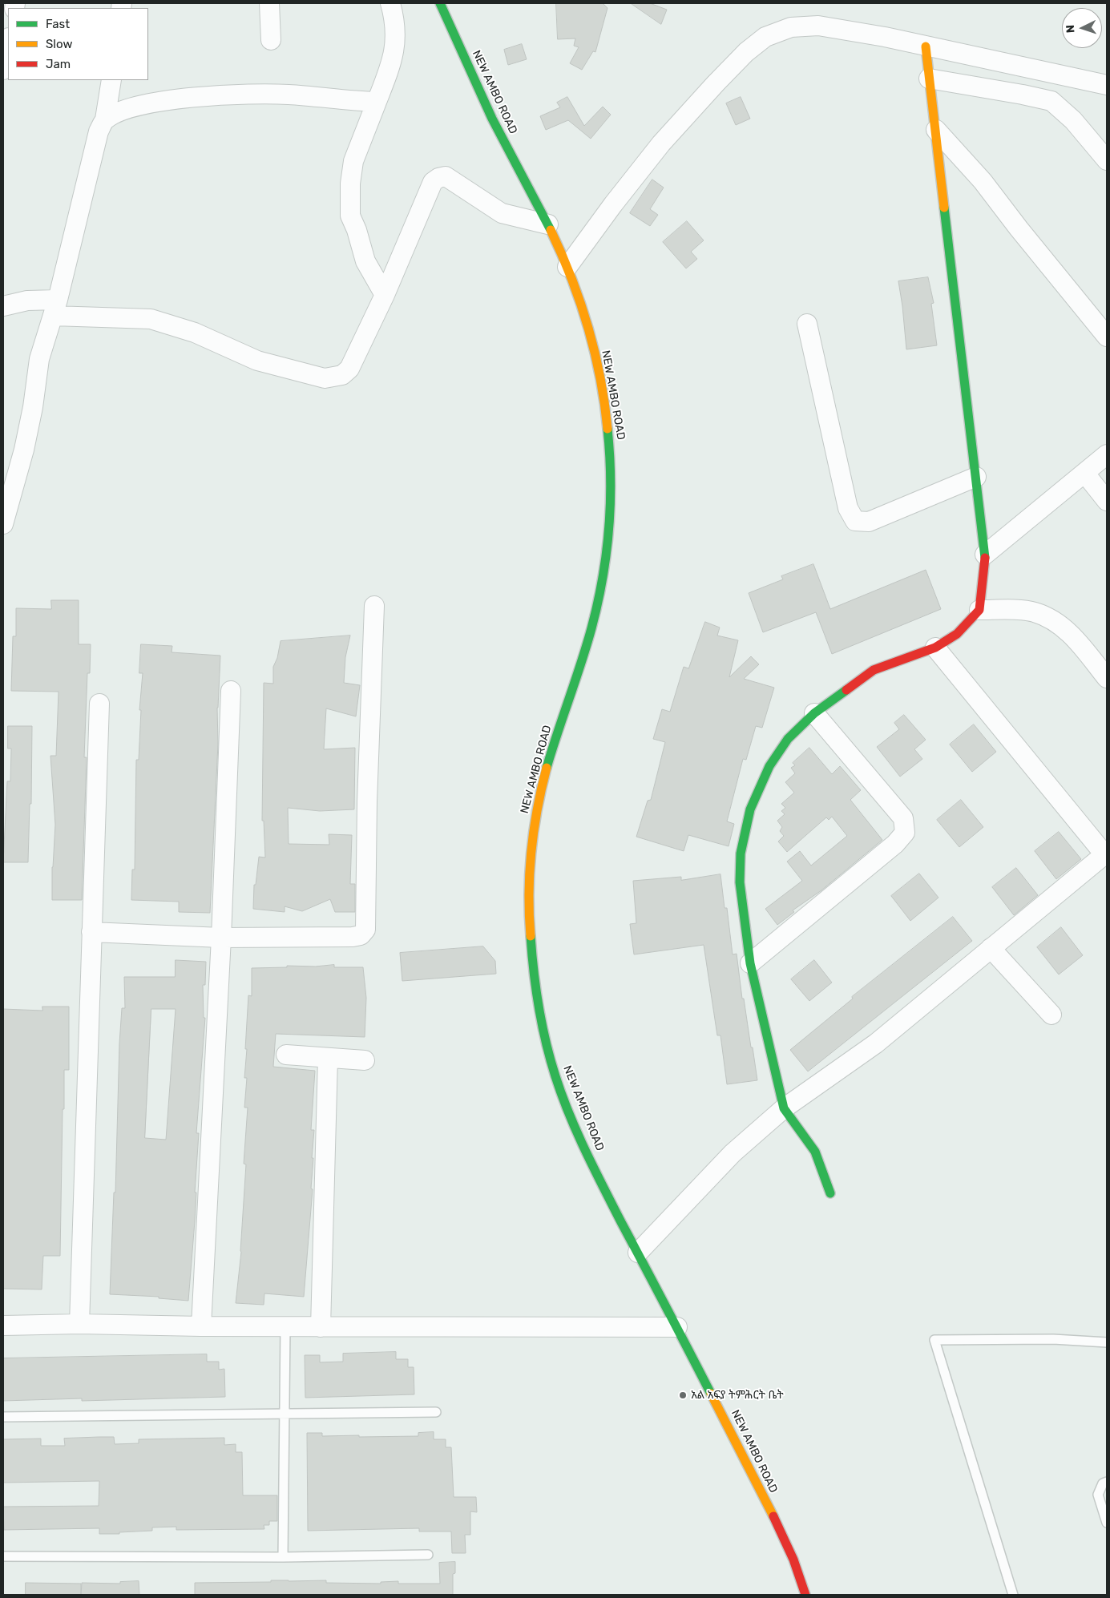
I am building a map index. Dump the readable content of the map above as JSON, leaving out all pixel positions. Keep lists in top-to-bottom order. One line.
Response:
{"streets":{"main road":["NEW AMBO ROAD"]},"places":["አል አፍያ ትምሕርት ቤት"],"legend":["Fast","Slow","Jam"],"north":"left"}
